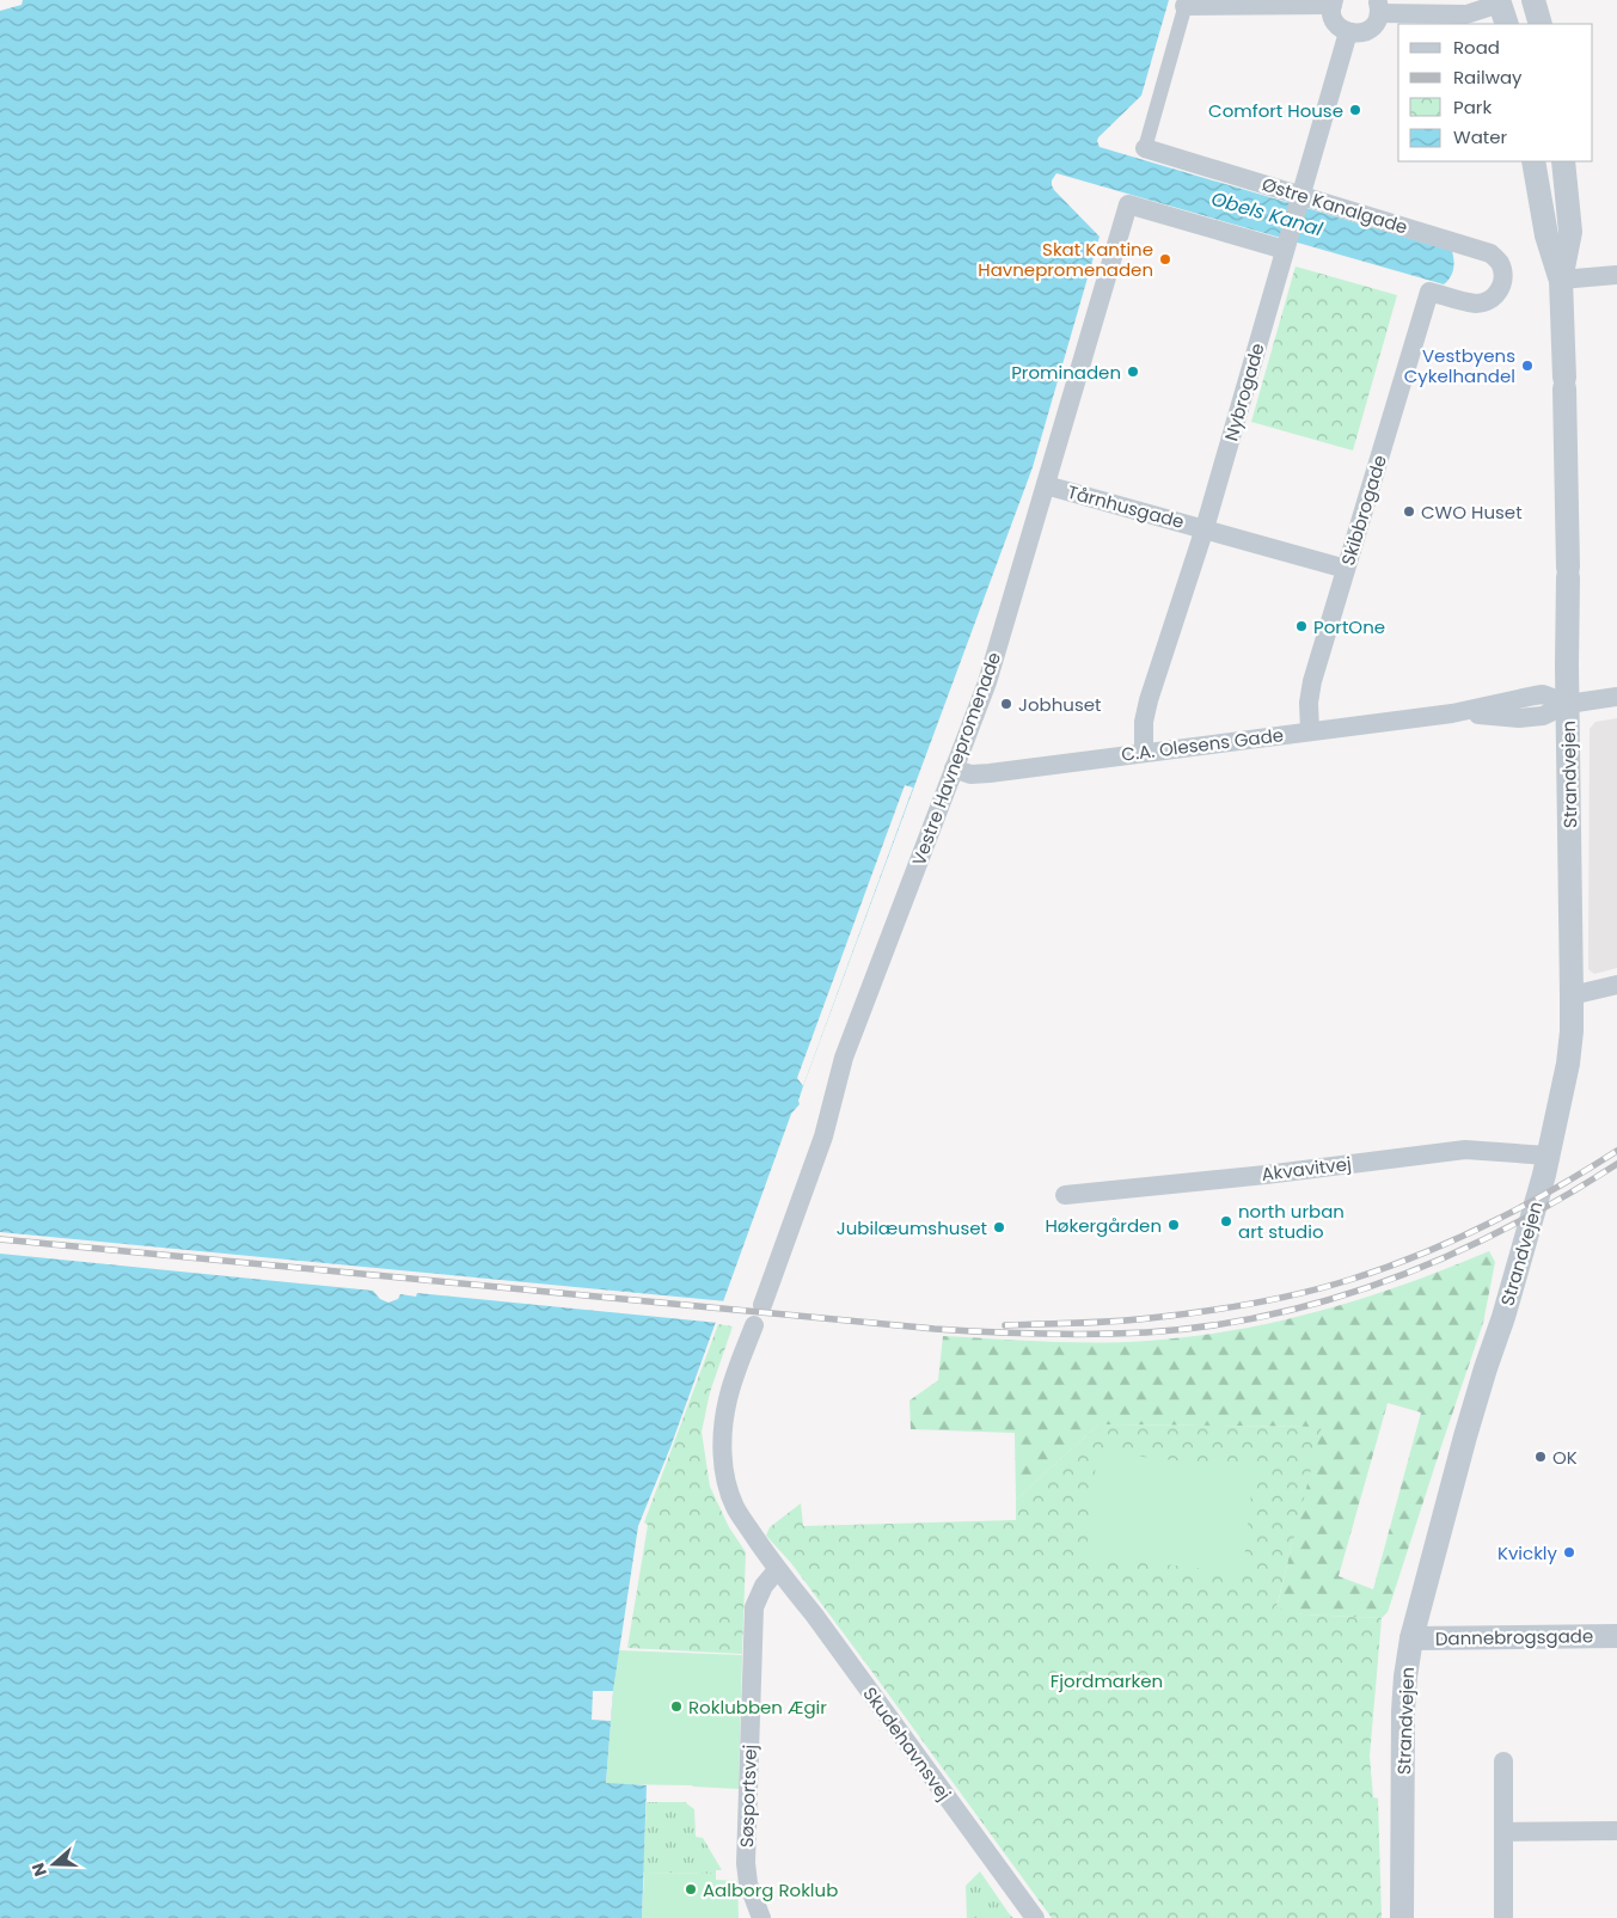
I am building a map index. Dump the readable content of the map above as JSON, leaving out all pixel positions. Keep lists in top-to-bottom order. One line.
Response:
{"streets":{"street":["Østre Kanalgade","Nybrogade","Tårnhusgade","Skibbrogade","C.A. Olesens Gade","Vestre Havnepromenade","Strandvejen","Akvavitvej","Dannebrogsgade","Skudehavnsvej","Søsportsvej"]},"crossings":[["Østre Kanalgade","Nybrogade"],["Østre Kanalgade","Skibbrogade"],["Nybrogade","Tårnhusgade"],["Nybrogade","C.A. Olesens Gade"],["Nybrogade","Vestre Havnepromenade"],["Tårnhusgade","Skibbrogade"],["Tårnhusgade","Vestre Havnepromenade"],["Skibbrogade","C.A. Olesens Gade"],["C.A. Olesens Gade","Vestre Havnepromenade"],["C.A. Olesens Gade","Strandvejen"],["Strandvejen","Akvavitvej"],["Strandvejen","Dannebrogsgade"],["Skudehavnsvej","Søsportsvej"]],"water":["Obels Kanal"],"parks":["Fjordmarken"],"places":["Comfort House","Skat Kantine Havnepromenaden","Vestbyens Cykelhandel","Prominaden","CWO Huset","PortOne","Jobhuset","north urban art studio","Høkergården","Jubilæumshuset","OK","Kvickly","Roklubben Ægir","Aalborg Roklub"],"legend":["Road","Railway","Park","Water"],"north":"left"}
